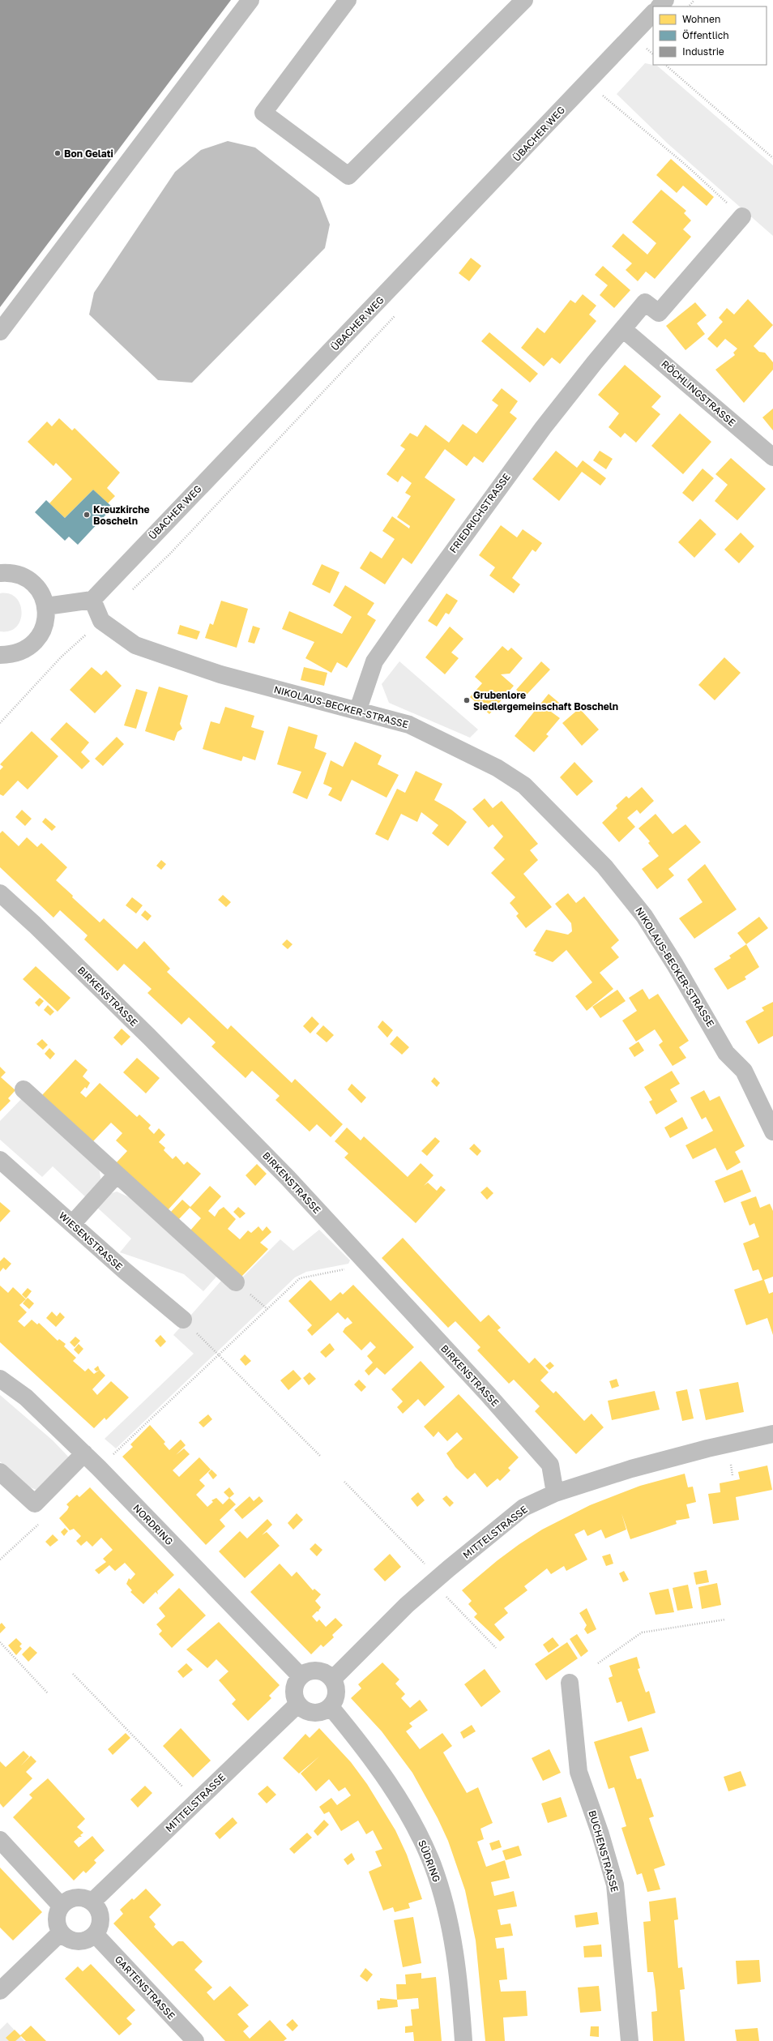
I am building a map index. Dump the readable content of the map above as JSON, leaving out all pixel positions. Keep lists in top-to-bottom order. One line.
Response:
{"streets":{"street":["ÜBACHER WEG","RÖCHLINGSTRASSE","FRIEDRICHSTRASSE","NIKOLAUS-BECKER-STRASSE","BIRKENSTRASSE","WIESENSTRASSE","NORDRING","MITTELSTRASSE","BUCHENSTRASSE","SÜDRING","GARTENSTRASSE"]},"crossings":[["ÜBACHER WEG","NIKOLAUS-BECKER-STRASSE"],["RÖCHLINGSTRASSE","FRIEDRICHSTRASSE"],["FRIEDRICHSTRASSE","NIKOLAUS-BECKER-STRASSE"],["BIRKENSTRASSE","MITTELSTRASSE"],["NORDRING","MITTELSTRASSE"],["NORDRING","SÜDRING"],["MITTELSTRASSE","SÜDRING"],["MITTELSTRASSE","GARTENSTRASSE"]],"places":["Bon Gelati","Kreuzkirche Boscheln","Grubenlore Siedlergemeinschaft Boscheln"],"legend":["Wohnen","Öffentlich","Industrie"]}
